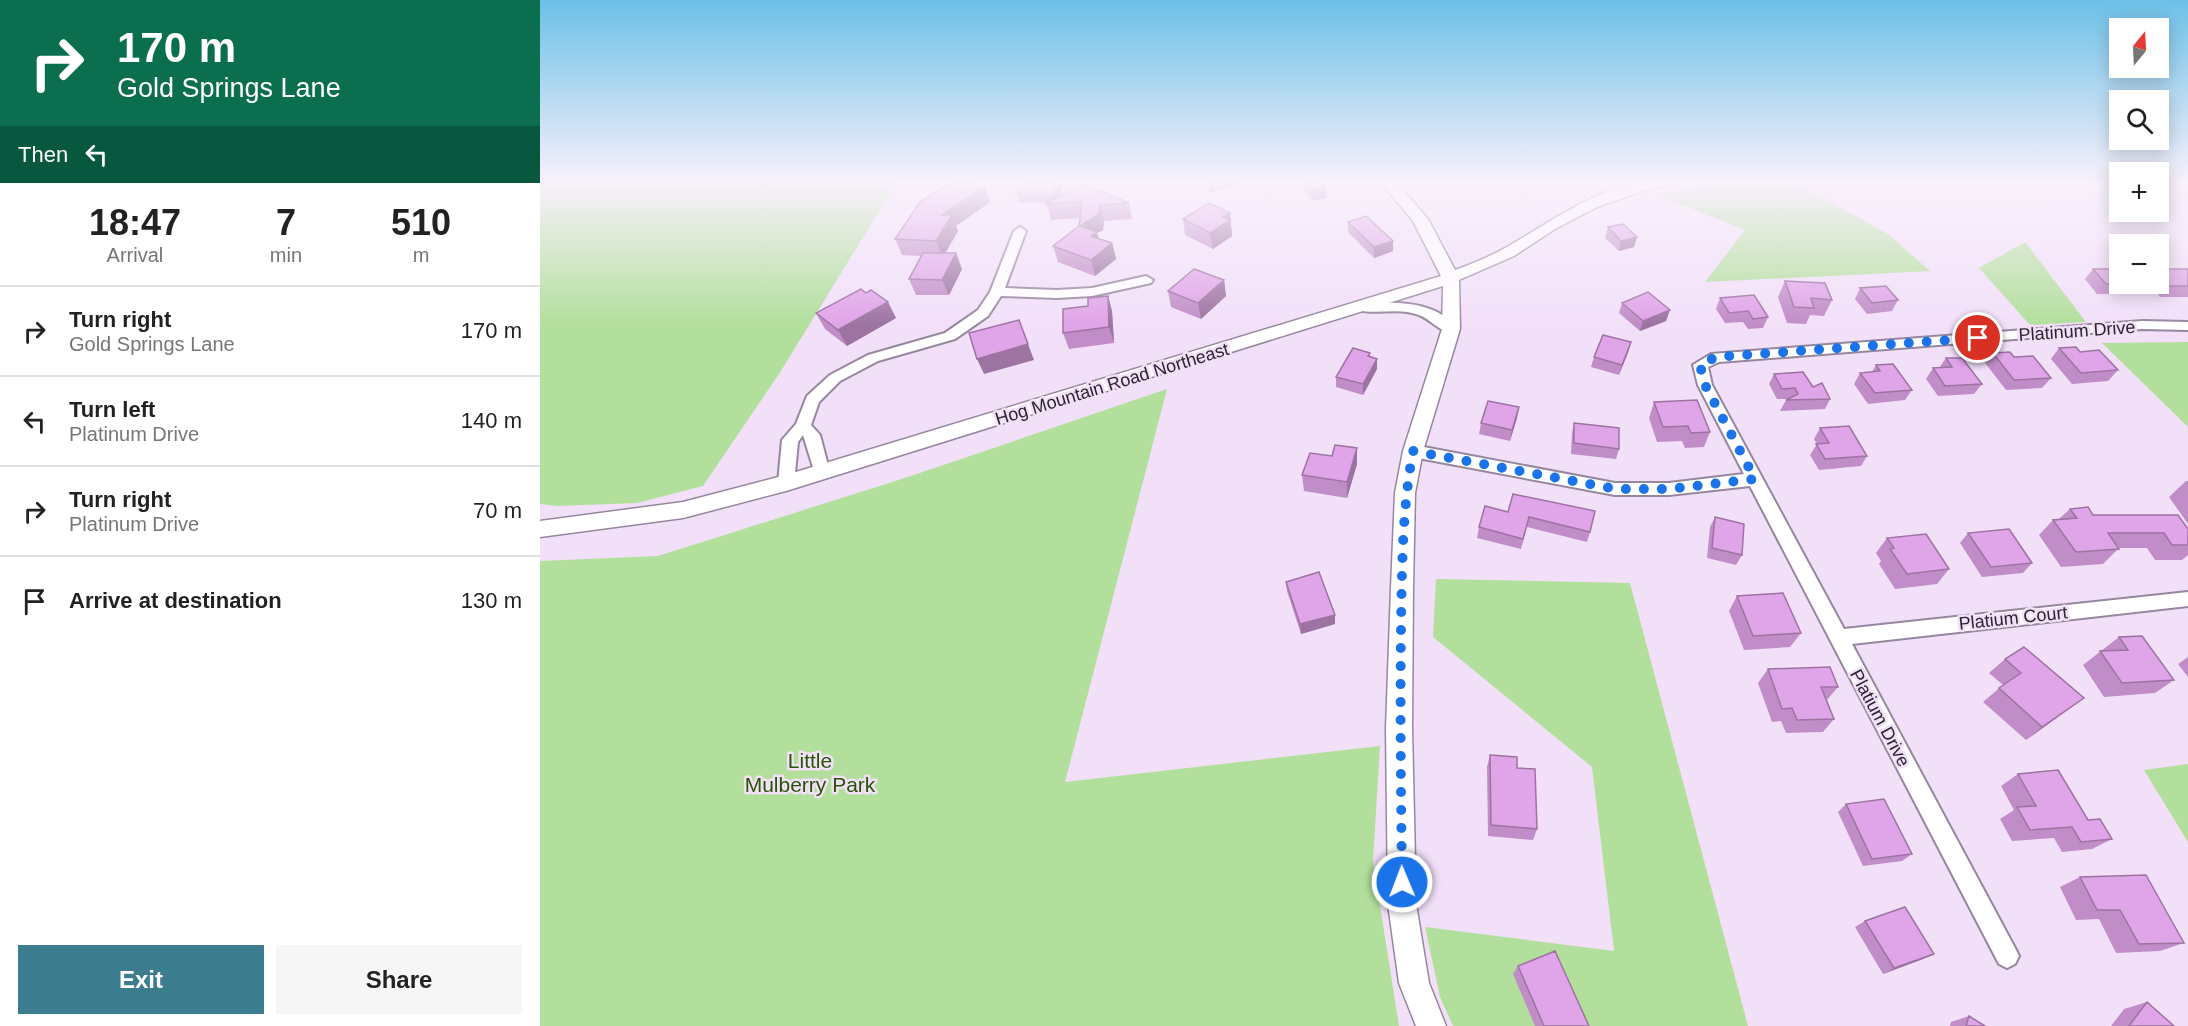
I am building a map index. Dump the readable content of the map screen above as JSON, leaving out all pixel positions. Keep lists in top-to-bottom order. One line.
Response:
{"streets":{"street":["Platinum Drive","Hog Mountain Road Northeast","Platium Court","Platium Drive"]},"crossings":[["Platinum Drive","Platium Drive"],["Platium Court","Platium Drive"]],"parks":["Little Mulberry Park"],"north":"top","page":{"turn":["170 m","Gold Springs Lane"],"map_buttons":["+","−"],"then":"Then","eta":["18:47","Arrival","7","min","510","m"],"list":[{"name":"Turn right","note":"Gold Springs Lane","value":"170 m"},{"name":"Turn left","note":"Platinum Drive","value":"140 m"},{"name":"Turn right","note":"Platinum Drive","value":"70 m"},{"name":"Arrive at destination","value":"130 m"}],"buttons":["Exit","Share"]}}
